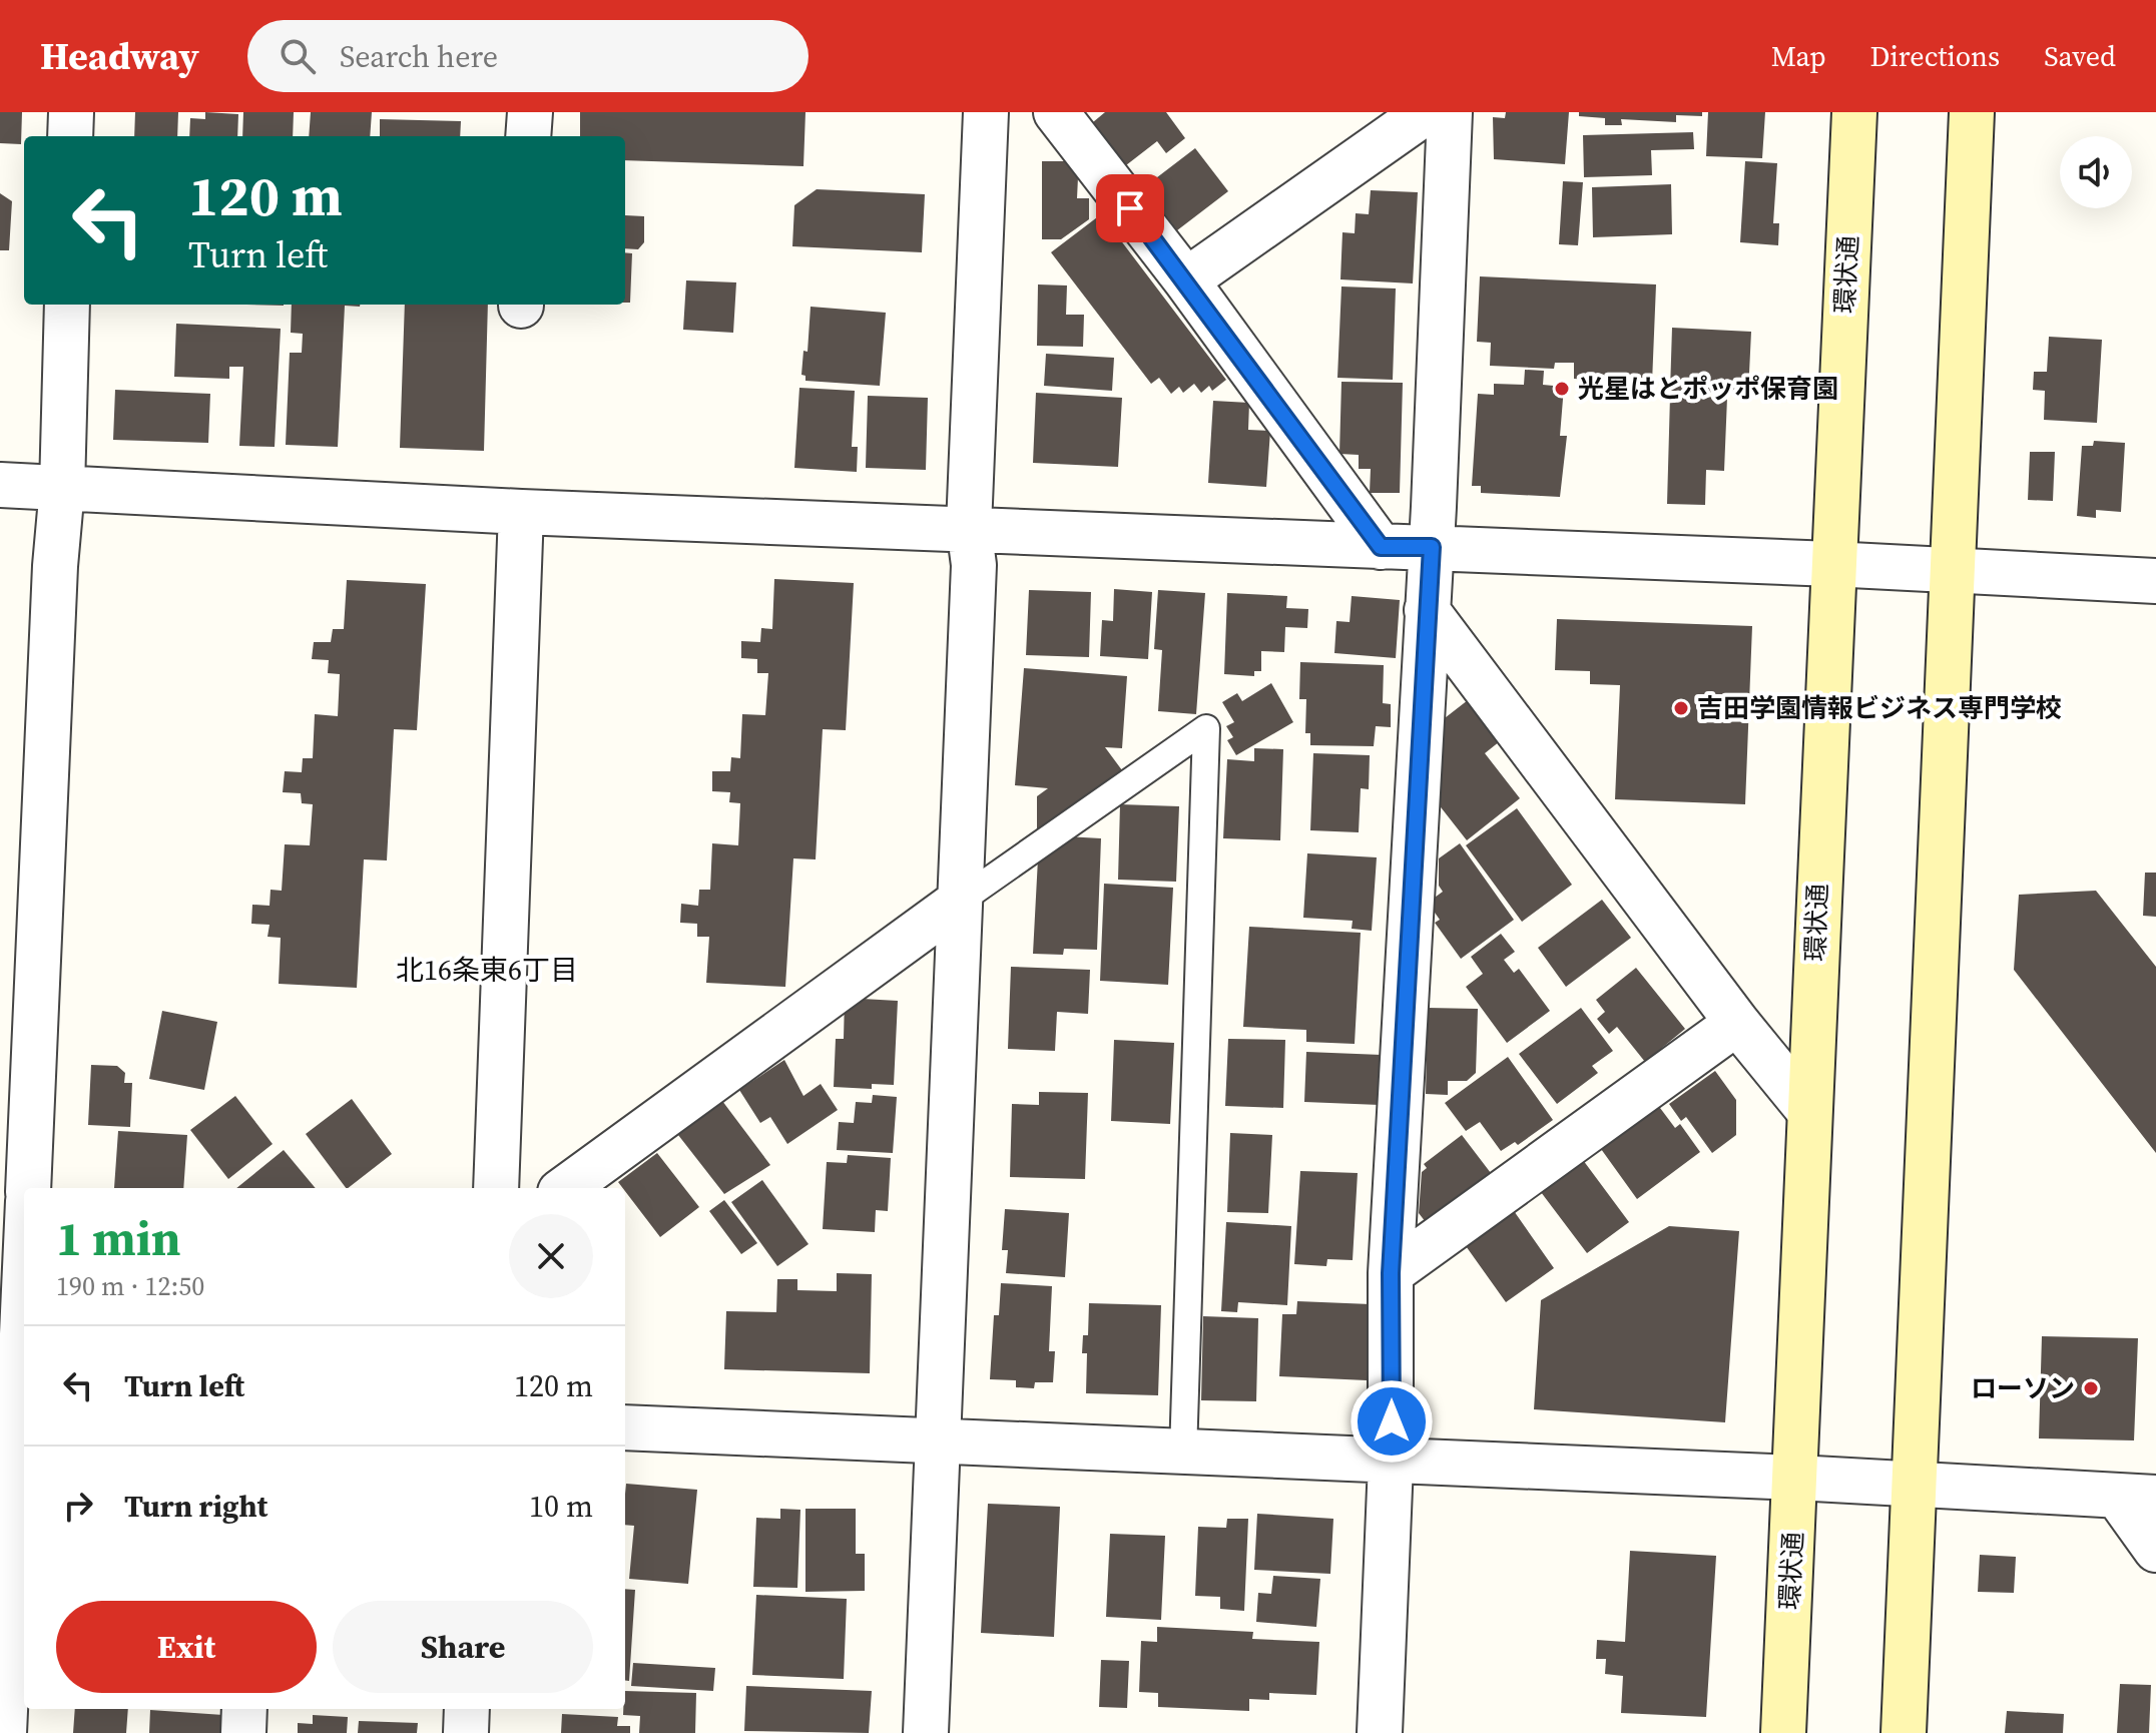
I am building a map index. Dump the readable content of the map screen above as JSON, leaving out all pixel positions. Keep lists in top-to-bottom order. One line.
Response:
{"streets":{"street":["環状通"]},"districts":["北16条東6丁目"],"places":["光星はとポッポ保育園","吉田学園情報ビジネス専門学校","ローソン"],"page":{"header":"Headway","search":"Search here","nav":["Map","Directions","Saved"],"turn":["120 m","Turn left"],"heading":["1 min","190 m · 12:50"],"list":[{"name":"Turn left","value":"120 m"},{"name":"Turn right","value":"10 m"}],"buttons":["Exit","Share"]}}
